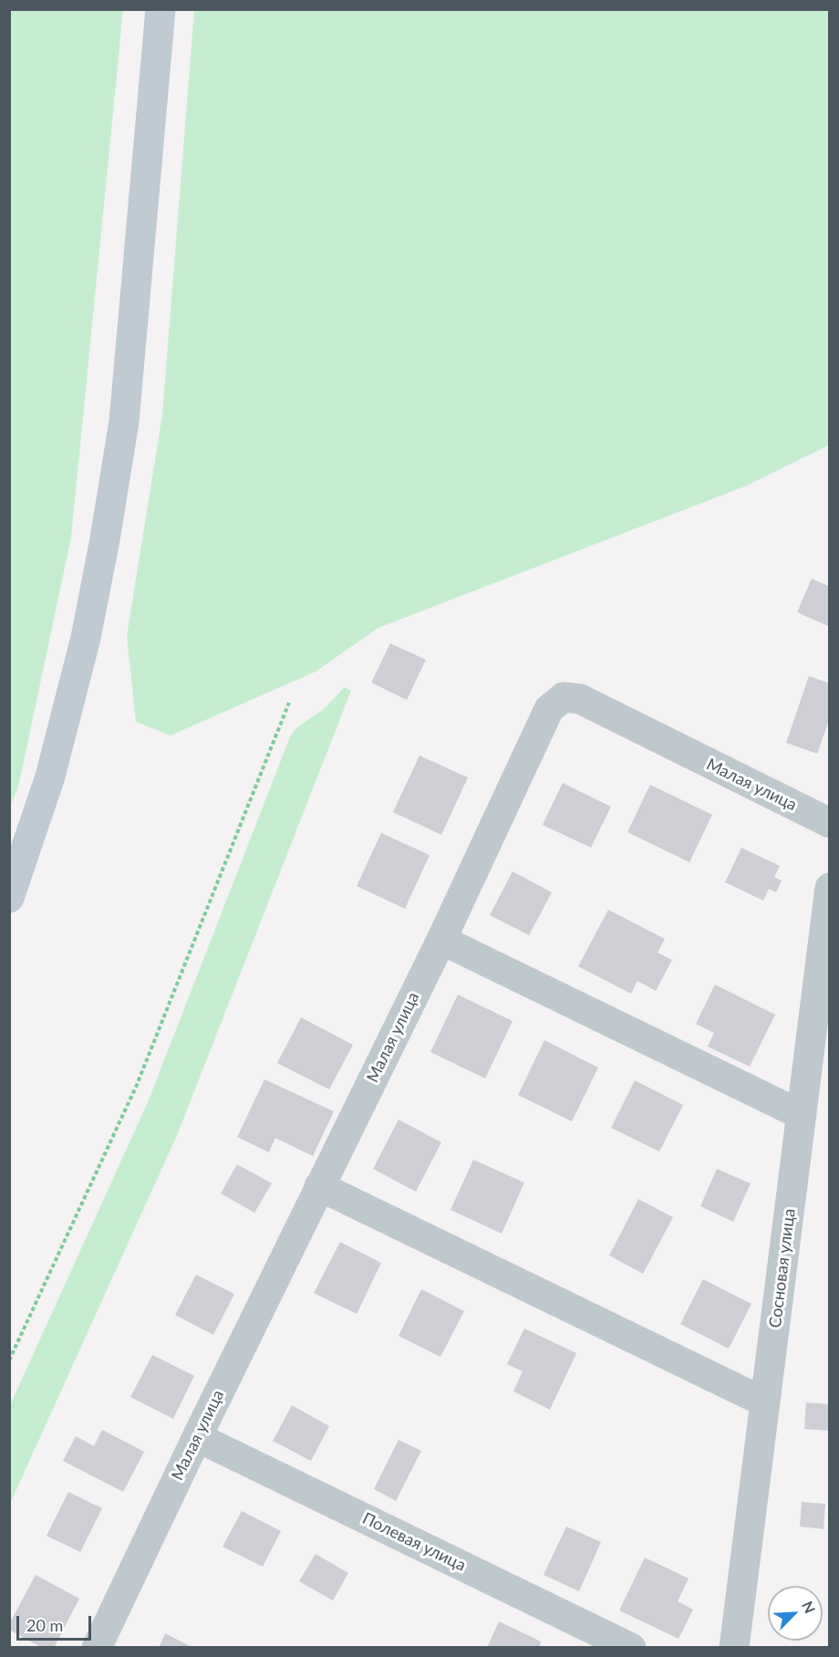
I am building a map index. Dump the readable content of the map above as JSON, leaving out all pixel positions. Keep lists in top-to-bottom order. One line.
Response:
{"streets":{"street":["Малая улица","Сосновая улица","Полевая улица"]},"crossings":[["Малая улица","Полевая улица"]],"scale_bar":"20 m","north":"top right"}
